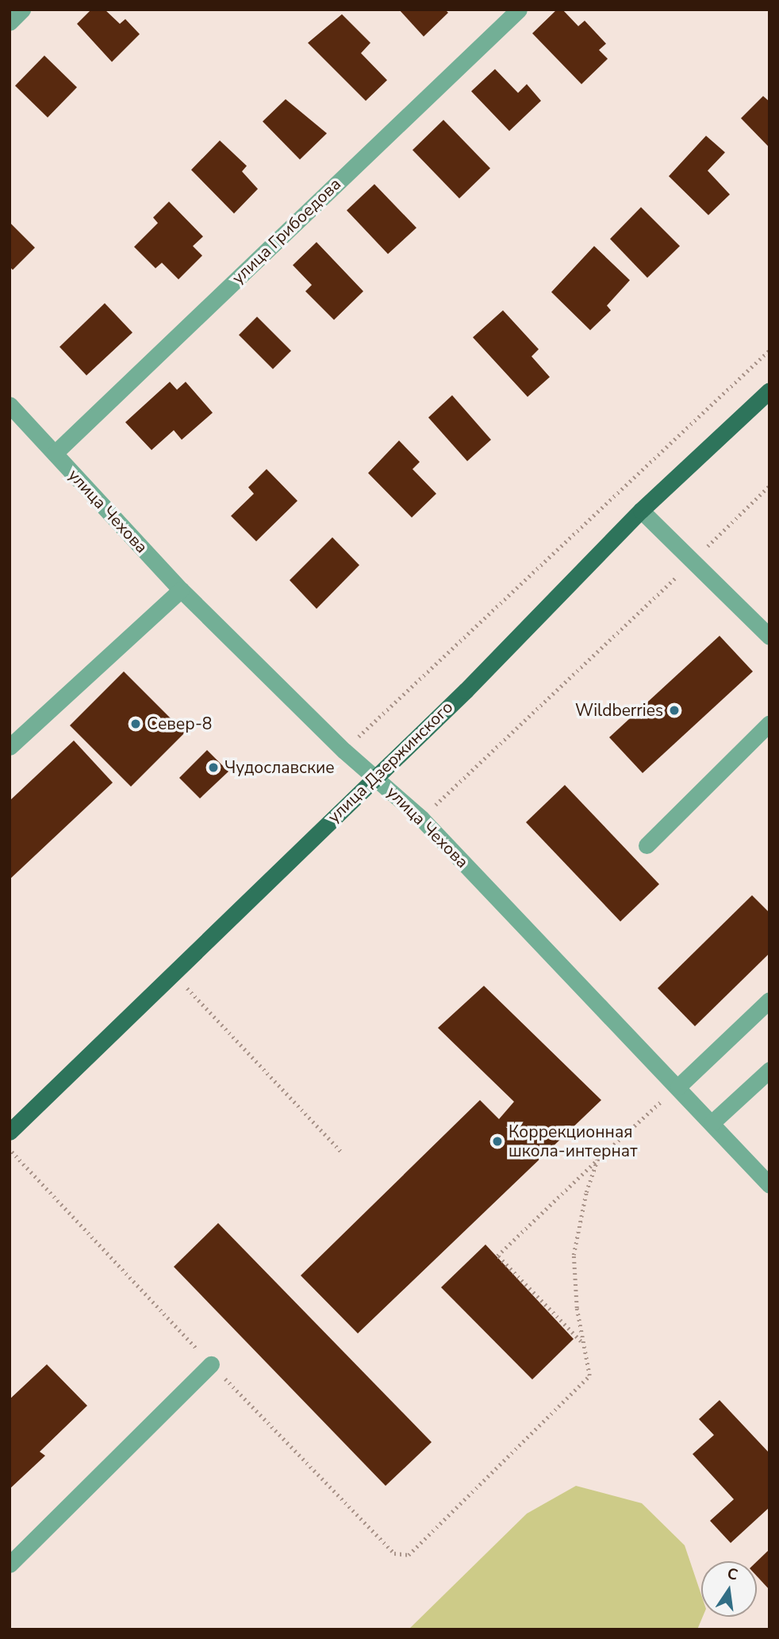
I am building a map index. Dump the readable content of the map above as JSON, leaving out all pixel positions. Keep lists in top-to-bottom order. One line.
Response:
{"streets":{"main road":["улица Дзержинского"],"street":["улица Грибоедова","улица Чехова"]},"crossings":[["улица Грибоедова","улица Чехова"],["улица Чехова","улица Дзержинского"]],"places":["Wildberries","Север-8","Чудославские","Коррекционная школа-интернат"],"north":"top"}
